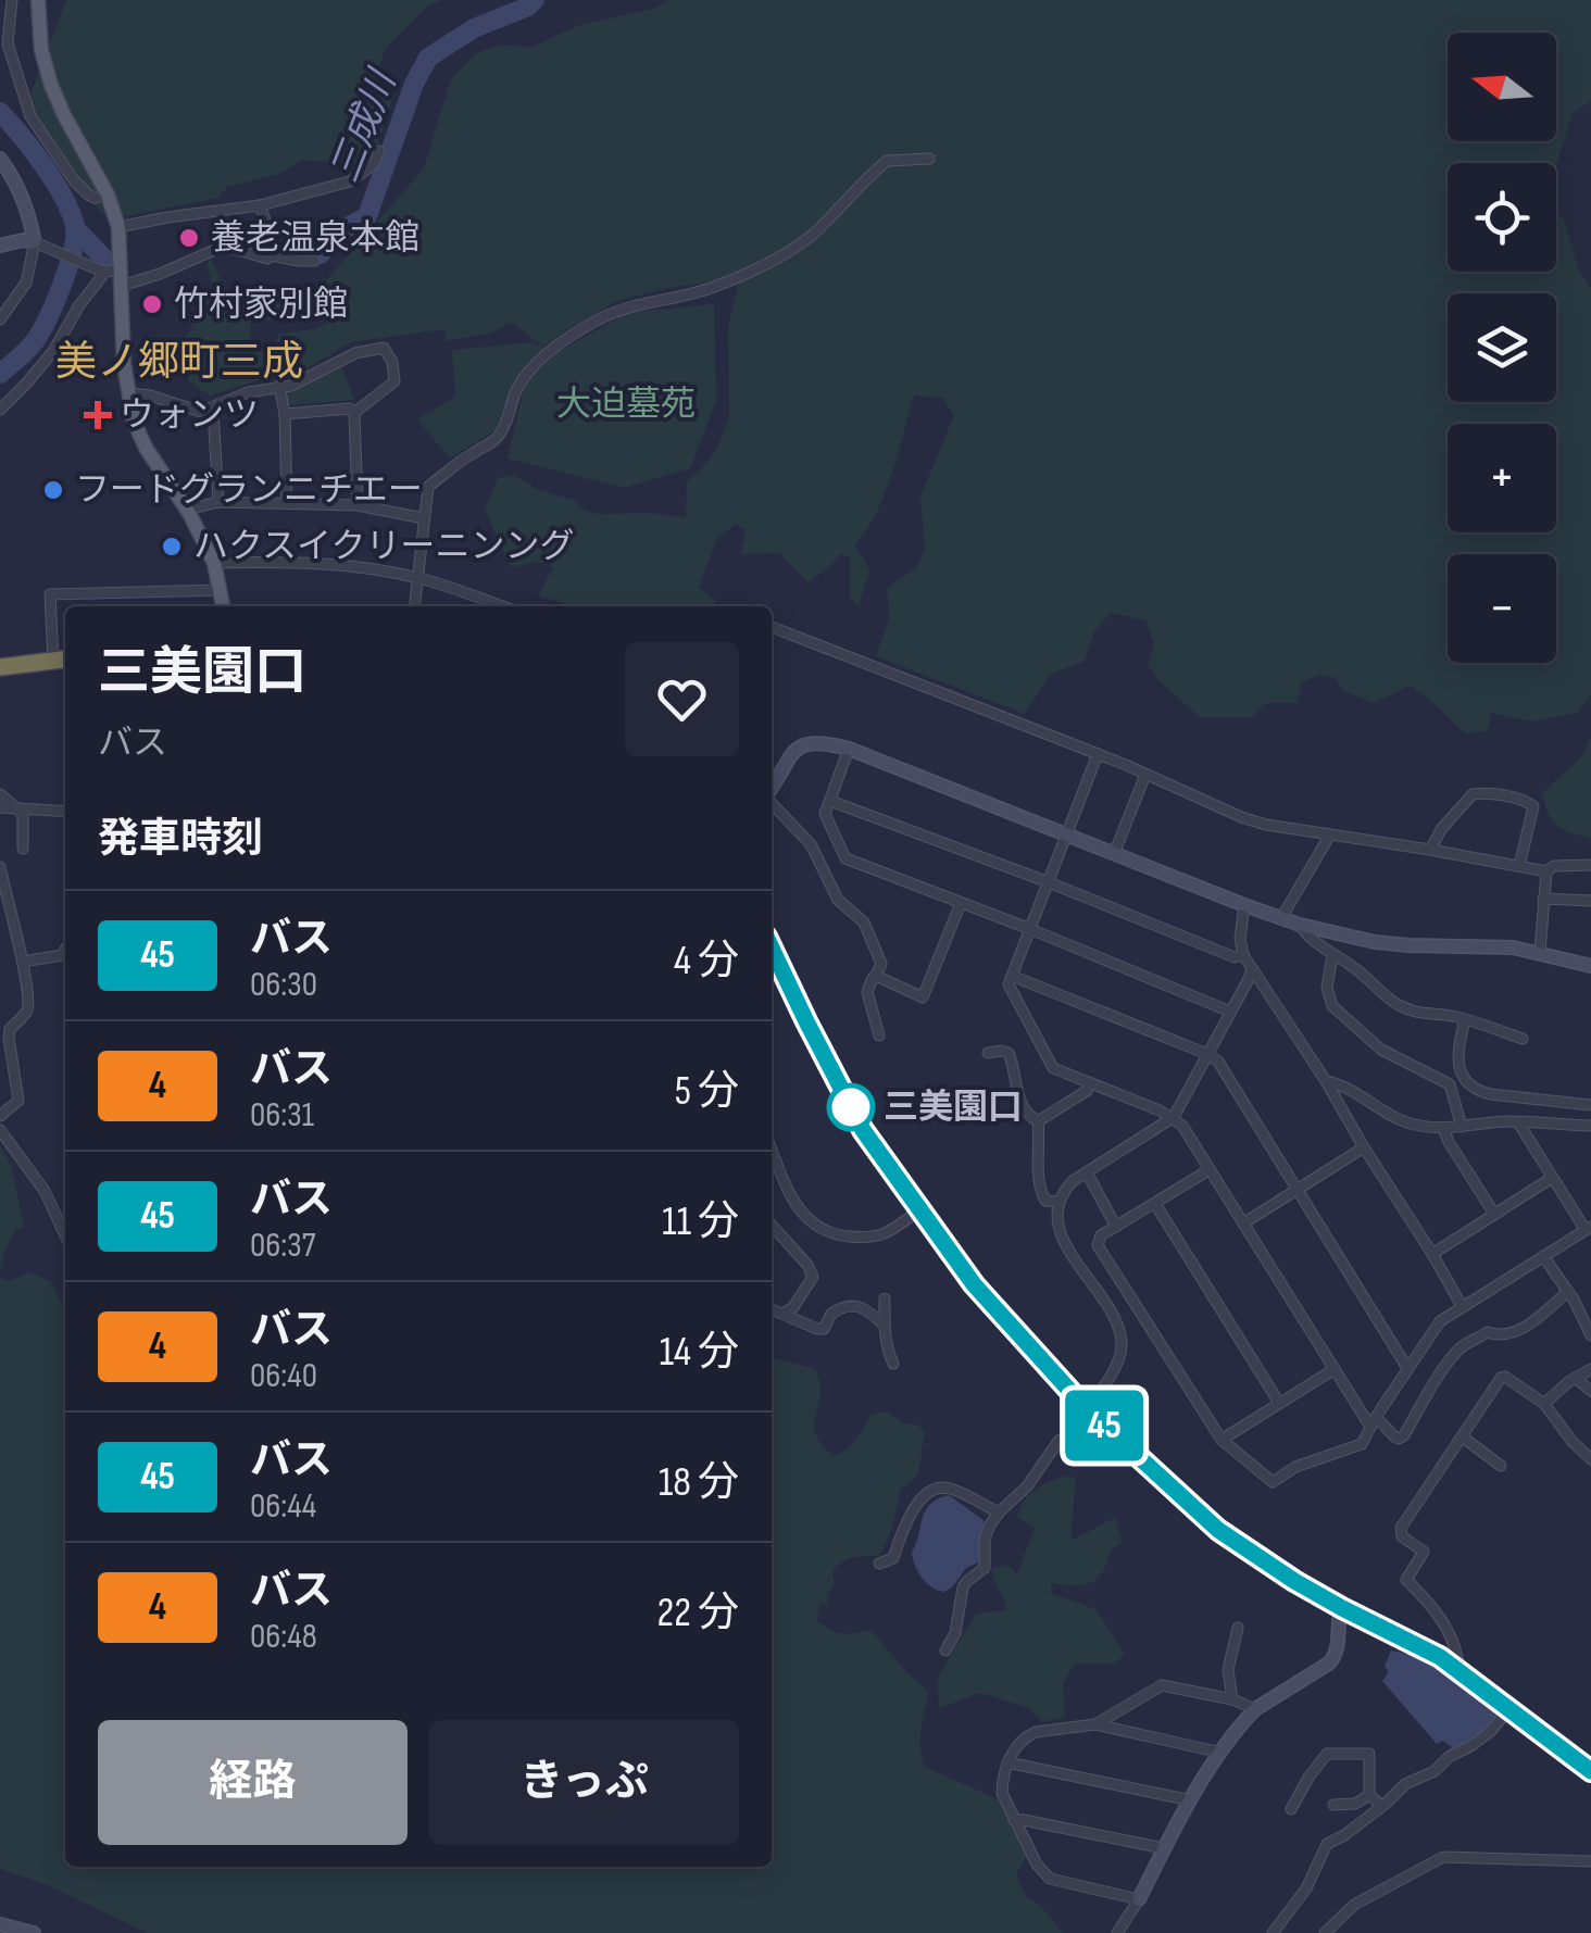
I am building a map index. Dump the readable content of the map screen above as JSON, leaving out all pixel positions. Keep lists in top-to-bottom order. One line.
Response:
{"districts":["美ノ郷町三成"],"water":["三成川"],"parks":["大迫墓苑"],"places":{"other":["養老温泉本館","竹村家別館","フードグランニチエー","ハクスイクリーニンング","三美園口"],"health":["ウォンツ"]},"lines":["bus line 45"],"north":"left","page":{"on_map":"45","map_buttons":["+","−"],"heading":[["三美園口","バス"],"発車時刻"],"list":[{"mark":"45","name":"バス","note":"06:30","value":"4 分"},{"mark":"4","name":"バス","note":"06:31","value":"5 分"},{"mark":"45","name":"バス","note":"06:37","value":"11 分"},{"mark":"4","name":"バス","note":"06:40","value":"14 分"},{"mark":"45","name":"バス","note":"06:44","value":"18 分"},{"mark":"4","name":"バス","note":"06:48","value":"22 分"}],"buttons":["経路","きっぷ"]}}
